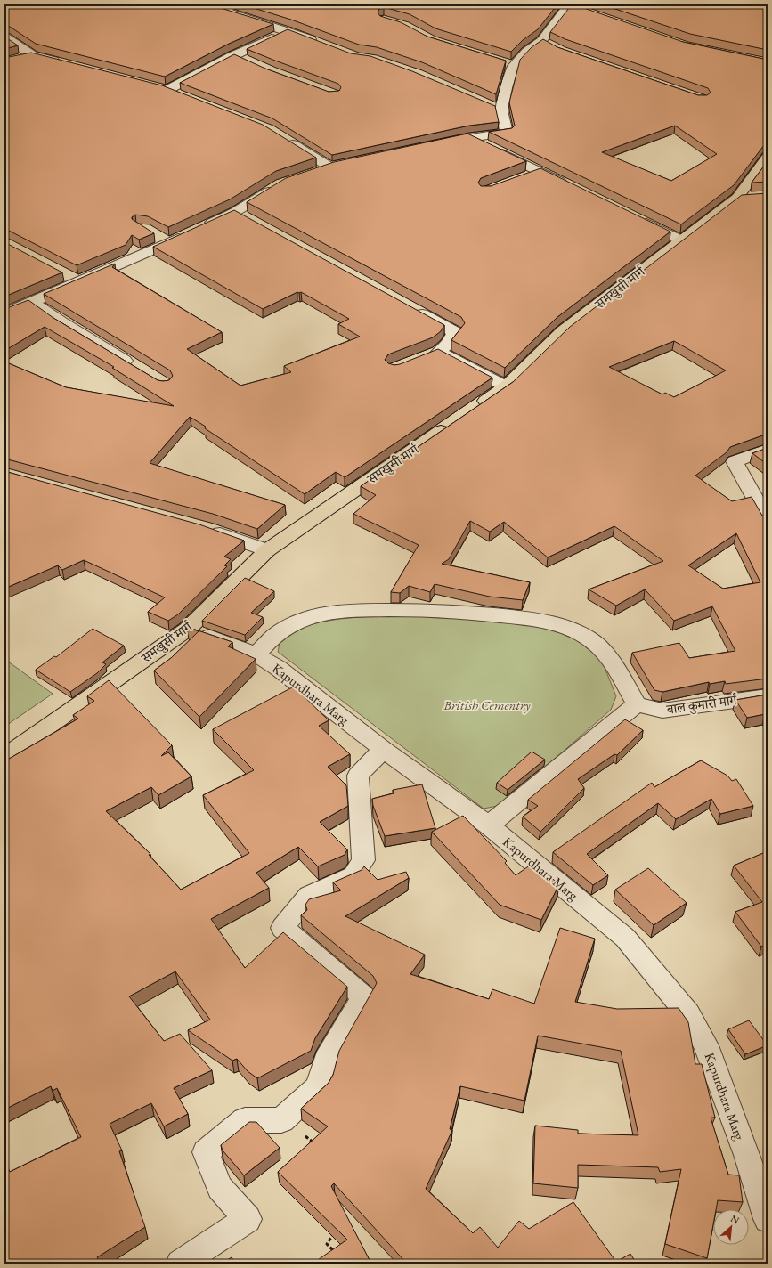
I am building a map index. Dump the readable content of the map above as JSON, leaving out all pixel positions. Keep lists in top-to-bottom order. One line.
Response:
{"streets":{"main road":["समखुसी मार्ग"],"street":["Kapurdhara Marg","बाल कुमारी मार्ग"]},"crossings":[["समखुसी मार्ग","Kapurdhara Marg"]],"parks":["British Cementry"],"north":"top right"}
